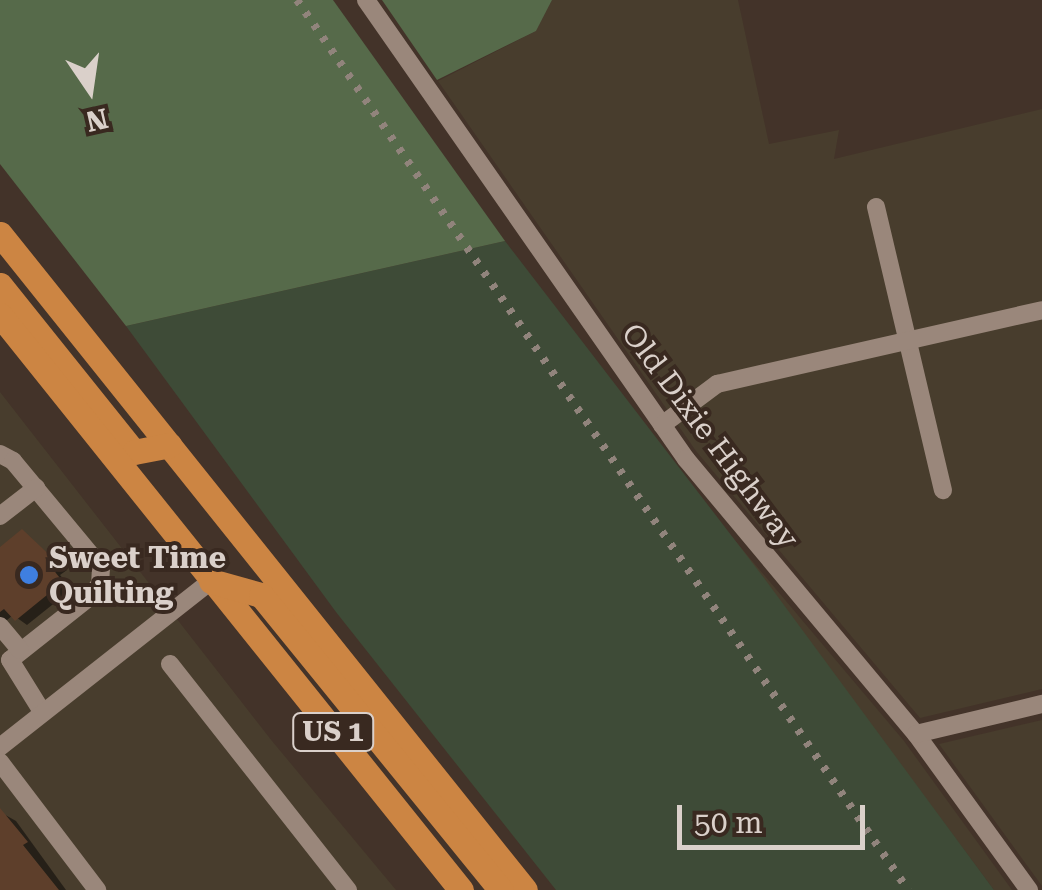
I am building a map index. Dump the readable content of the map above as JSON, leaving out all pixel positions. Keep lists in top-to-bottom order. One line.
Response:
{"streets":{"main road":["US 1"],"street":["Old Dixie Highway"]},"places":["Sweet Time Quilting"],"scale_bar":"50 m","north":"bottom"}
